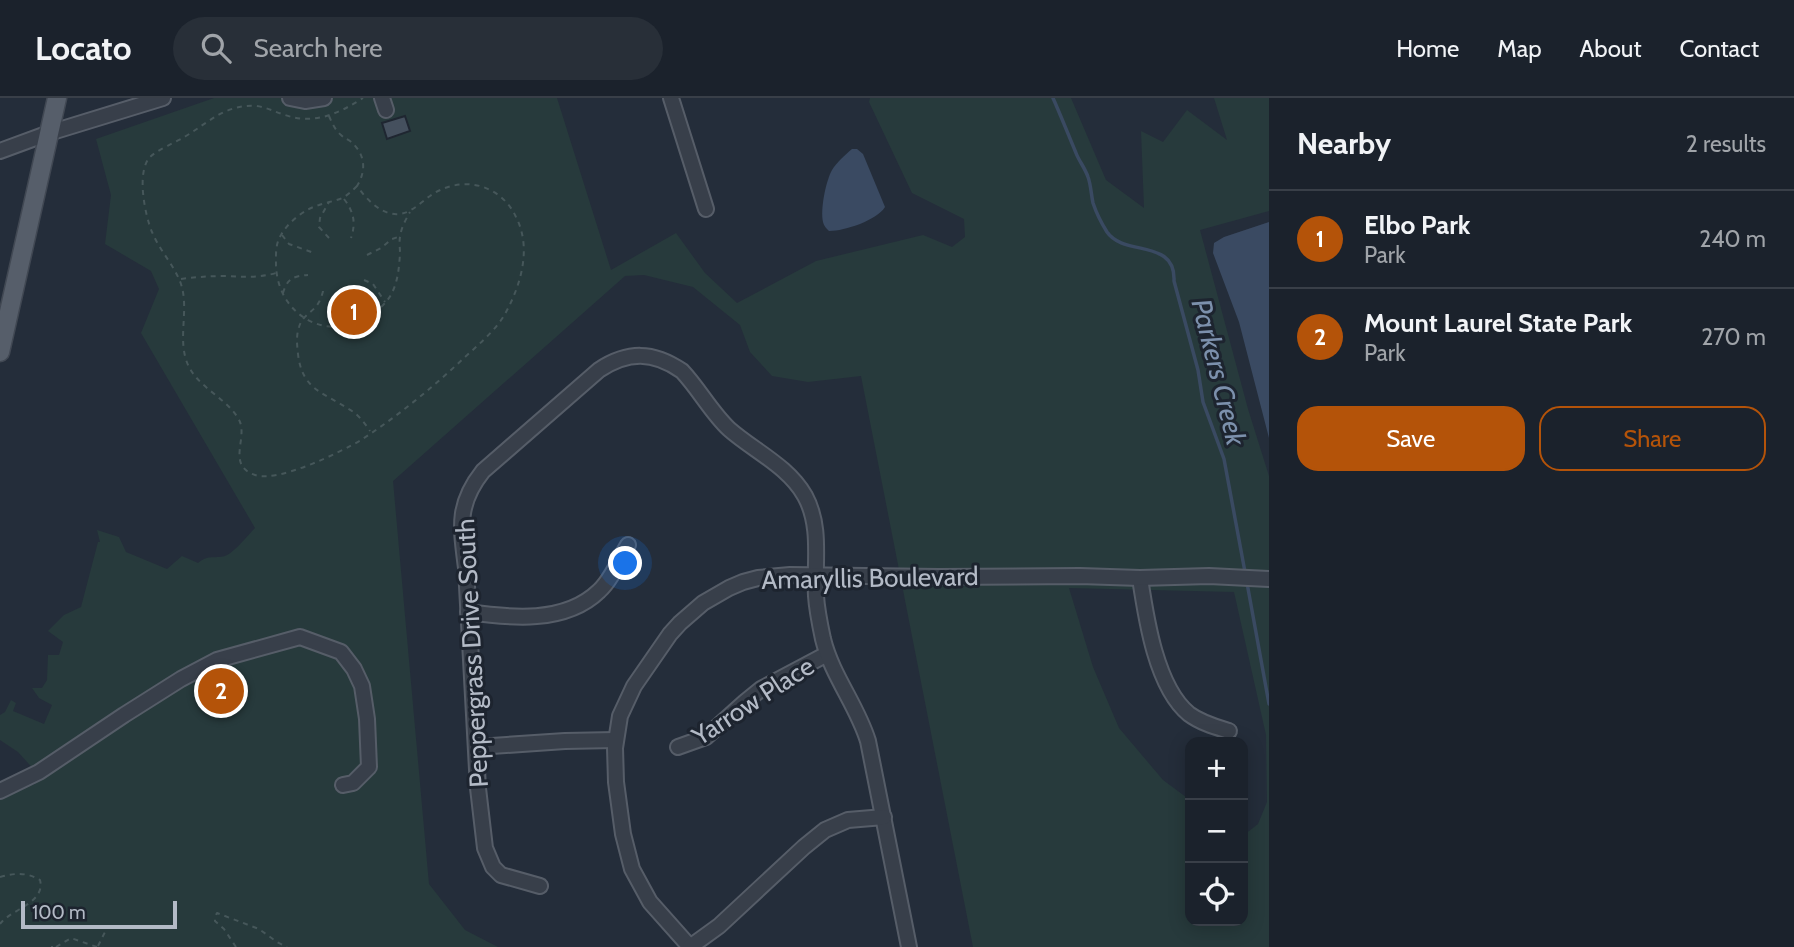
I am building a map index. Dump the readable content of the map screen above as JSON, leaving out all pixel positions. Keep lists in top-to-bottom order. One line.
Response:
{"streets":{"street":["Amaryllis Boulevard","Peppergrass Drive South","Yarrow Place"]},"crossings":[["Amaryllis Boulevard","Peppergrass Drive South"],["Peppergrass Drive South","Yarrow Place"]],"water":["Parkers Creek"],"scale_bar":"100 m","page":{"header":"Locato","search":"Search here","nav":["Home","Map","About","Contact"],"heading":["Nearby","2 results"],"list":[{"mark":"1","name":"Elbo Park","note":"Park","value":"240 m"},{"mark":"2","name":"Mount Laurel State Park","note":"Park","value":"270 m"}],"pins":["1","2"],"buttons":["Save","Share"],"map_buttons":["+","−"],"scale":"100 m"}}
